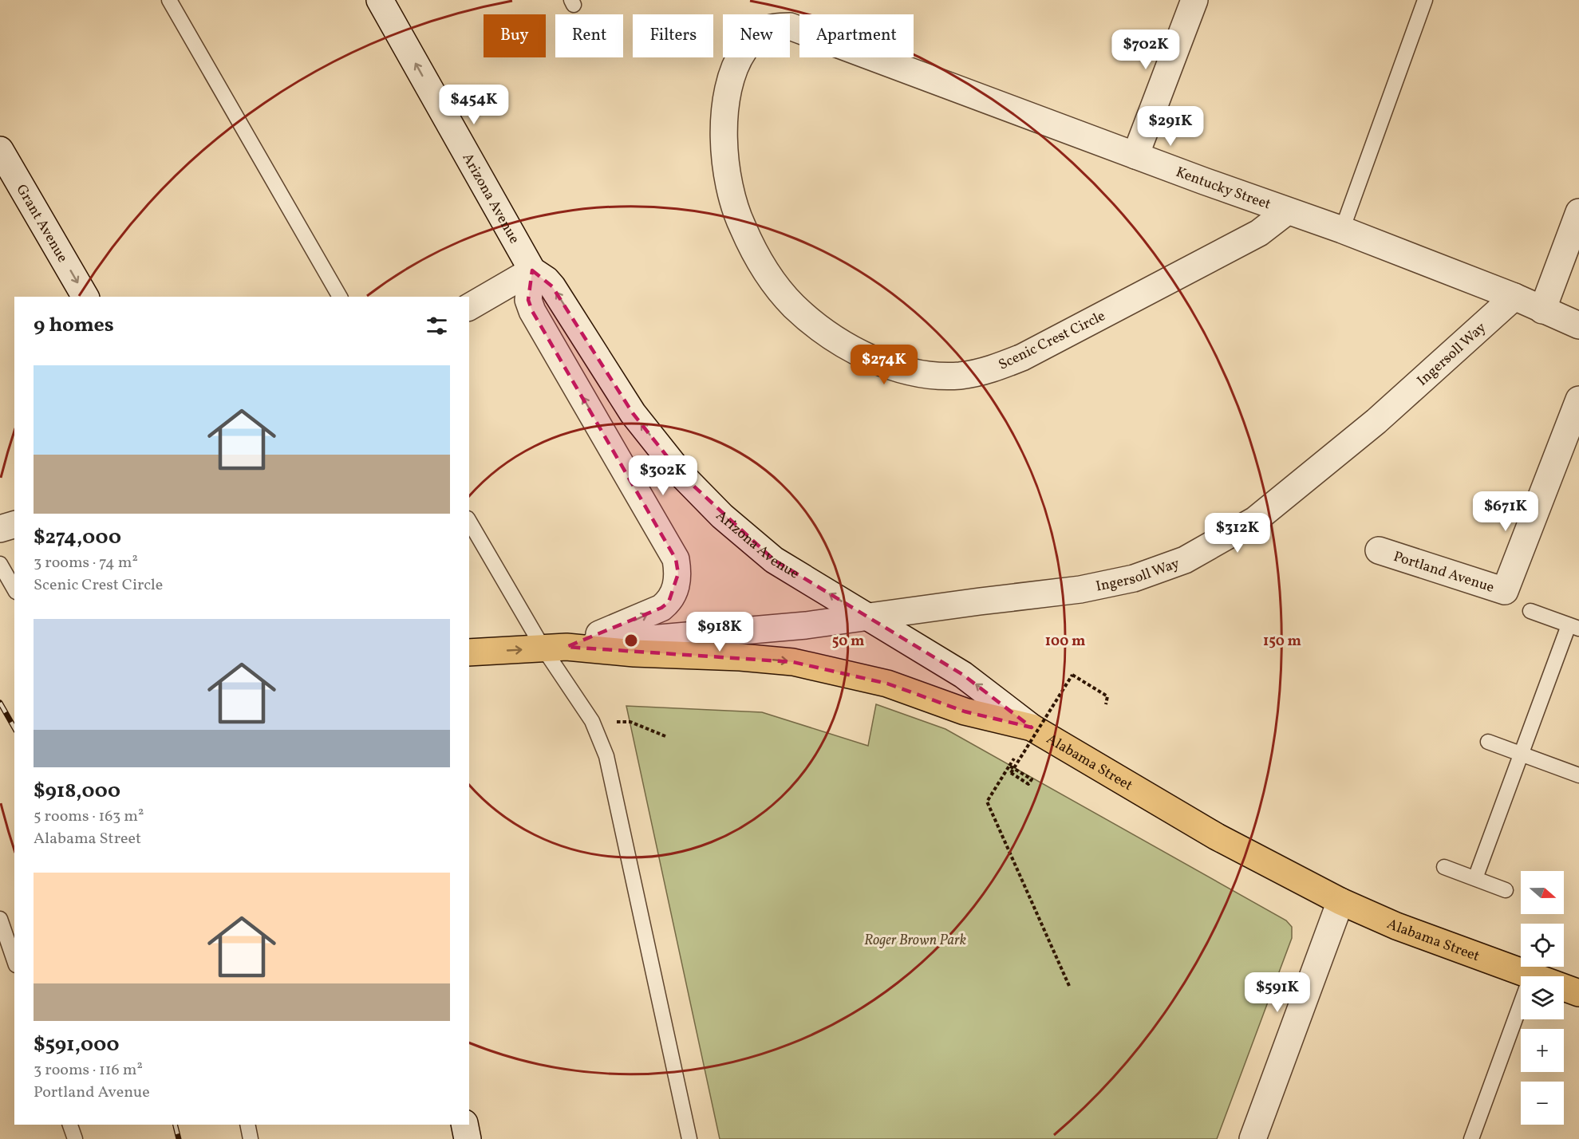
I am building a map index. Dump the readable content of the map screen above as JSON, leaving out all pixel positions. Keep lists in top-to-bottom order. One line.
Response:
{"streets":{"main road":["Alabama Street"],"street":["Kentucky Street","Arizona Avenue","Grant Avenue","Scenic Crest Circle","Ingersoll Way","Portland Avenue"]},"crossings":[["Kentucky Street","Scenic Crest Circle"],["Kentucky Street","Ingersoll Way"],["Arizona Avenue","Ingersoll Way"],["Arizona Avenue","Alabama Street"],["Ingersoll Way","Alabama Street"]],"one_way":["Arizona Avenue","Grant Avenue"],"parks":["Roger Brown Park"],"north":"right","page":{"chip":["Buy","Rent","Filters","New","Apartment"],"price":["$702K","$454K","$291K","$274K","$302K","$671K","$312K","$918K","$591K"],"heading":"9 homes","list":[{"name":"$274,000","note":"3 rooms · 74 m² · Scenic Crest Circle"},{"name":"$918,000","note":"5 rooms · 163 m² · Alabama Street"},{"name":"$591,000","note":"3 rooms · 116 m² · Portland Avenue"}],"map_buttons":["+","−"]},"rings":["50 m","100 m","150 m"]}
